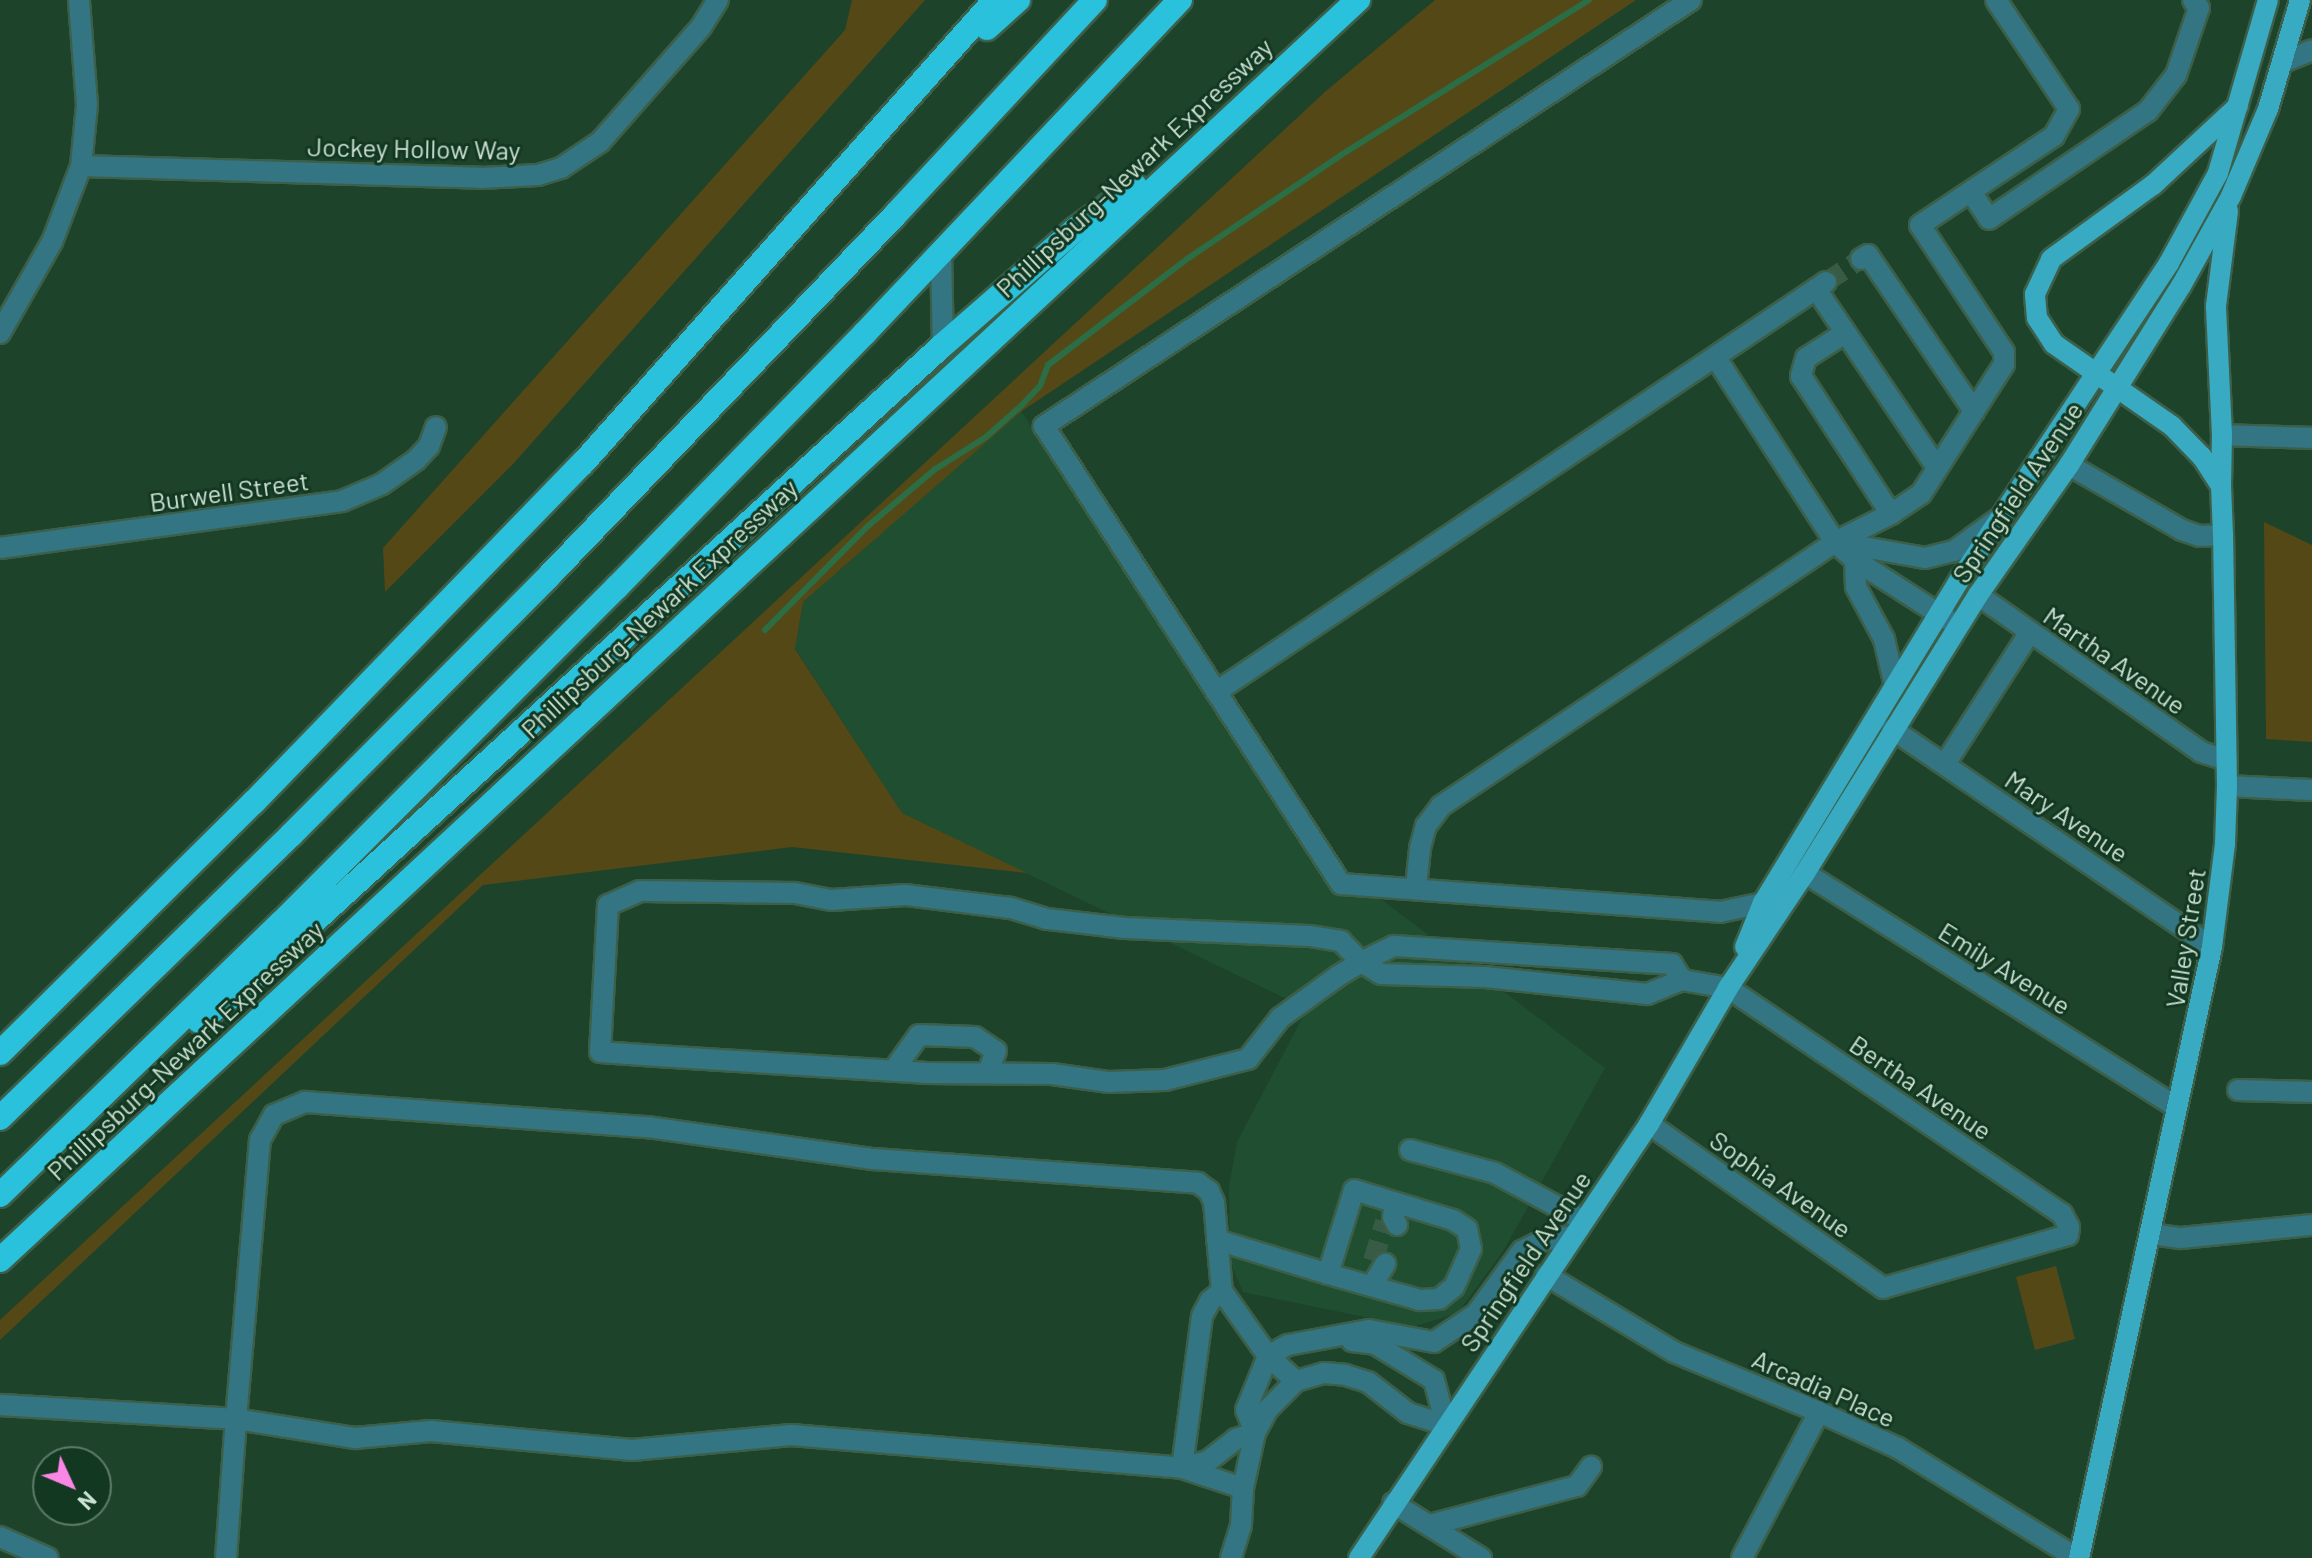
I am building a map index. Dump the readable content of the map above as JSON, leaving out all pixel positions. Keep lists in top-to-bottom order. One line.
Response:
{"streets":{"highway":["Phillipsburg-Newark Expressway"],"main road":["Springfield Avenue","Valley Street"],"street":["Jockey Hollow Way","Burwell Street","Martha Avenue","Mary Avenue","Emily Avenue","Bertha Avenue","Sophia Avenue","Arcadia Place"]},"crossings":[["Springfield Avenue","Martha Avenue"],["Springfield Avenue","Mary Avenue"],["Springfield Avenue","Valley Street"],["Springfield Avenue","Emily Avenue"],["Springfield Avenue","Bertha Avenue"],["Springfield Avenue","Sophia Avenue"],["Springfield Avenue","Arcadia Place"],["Martha Avenue","Valley Street"],["Mary Avenue","Valley Street"],["Valley Street","Emily Avenue"],["Valley Street","Arcadia Place"],["Bertha Avenue","Sophia Avenue"]],"north":"bottom right"}
